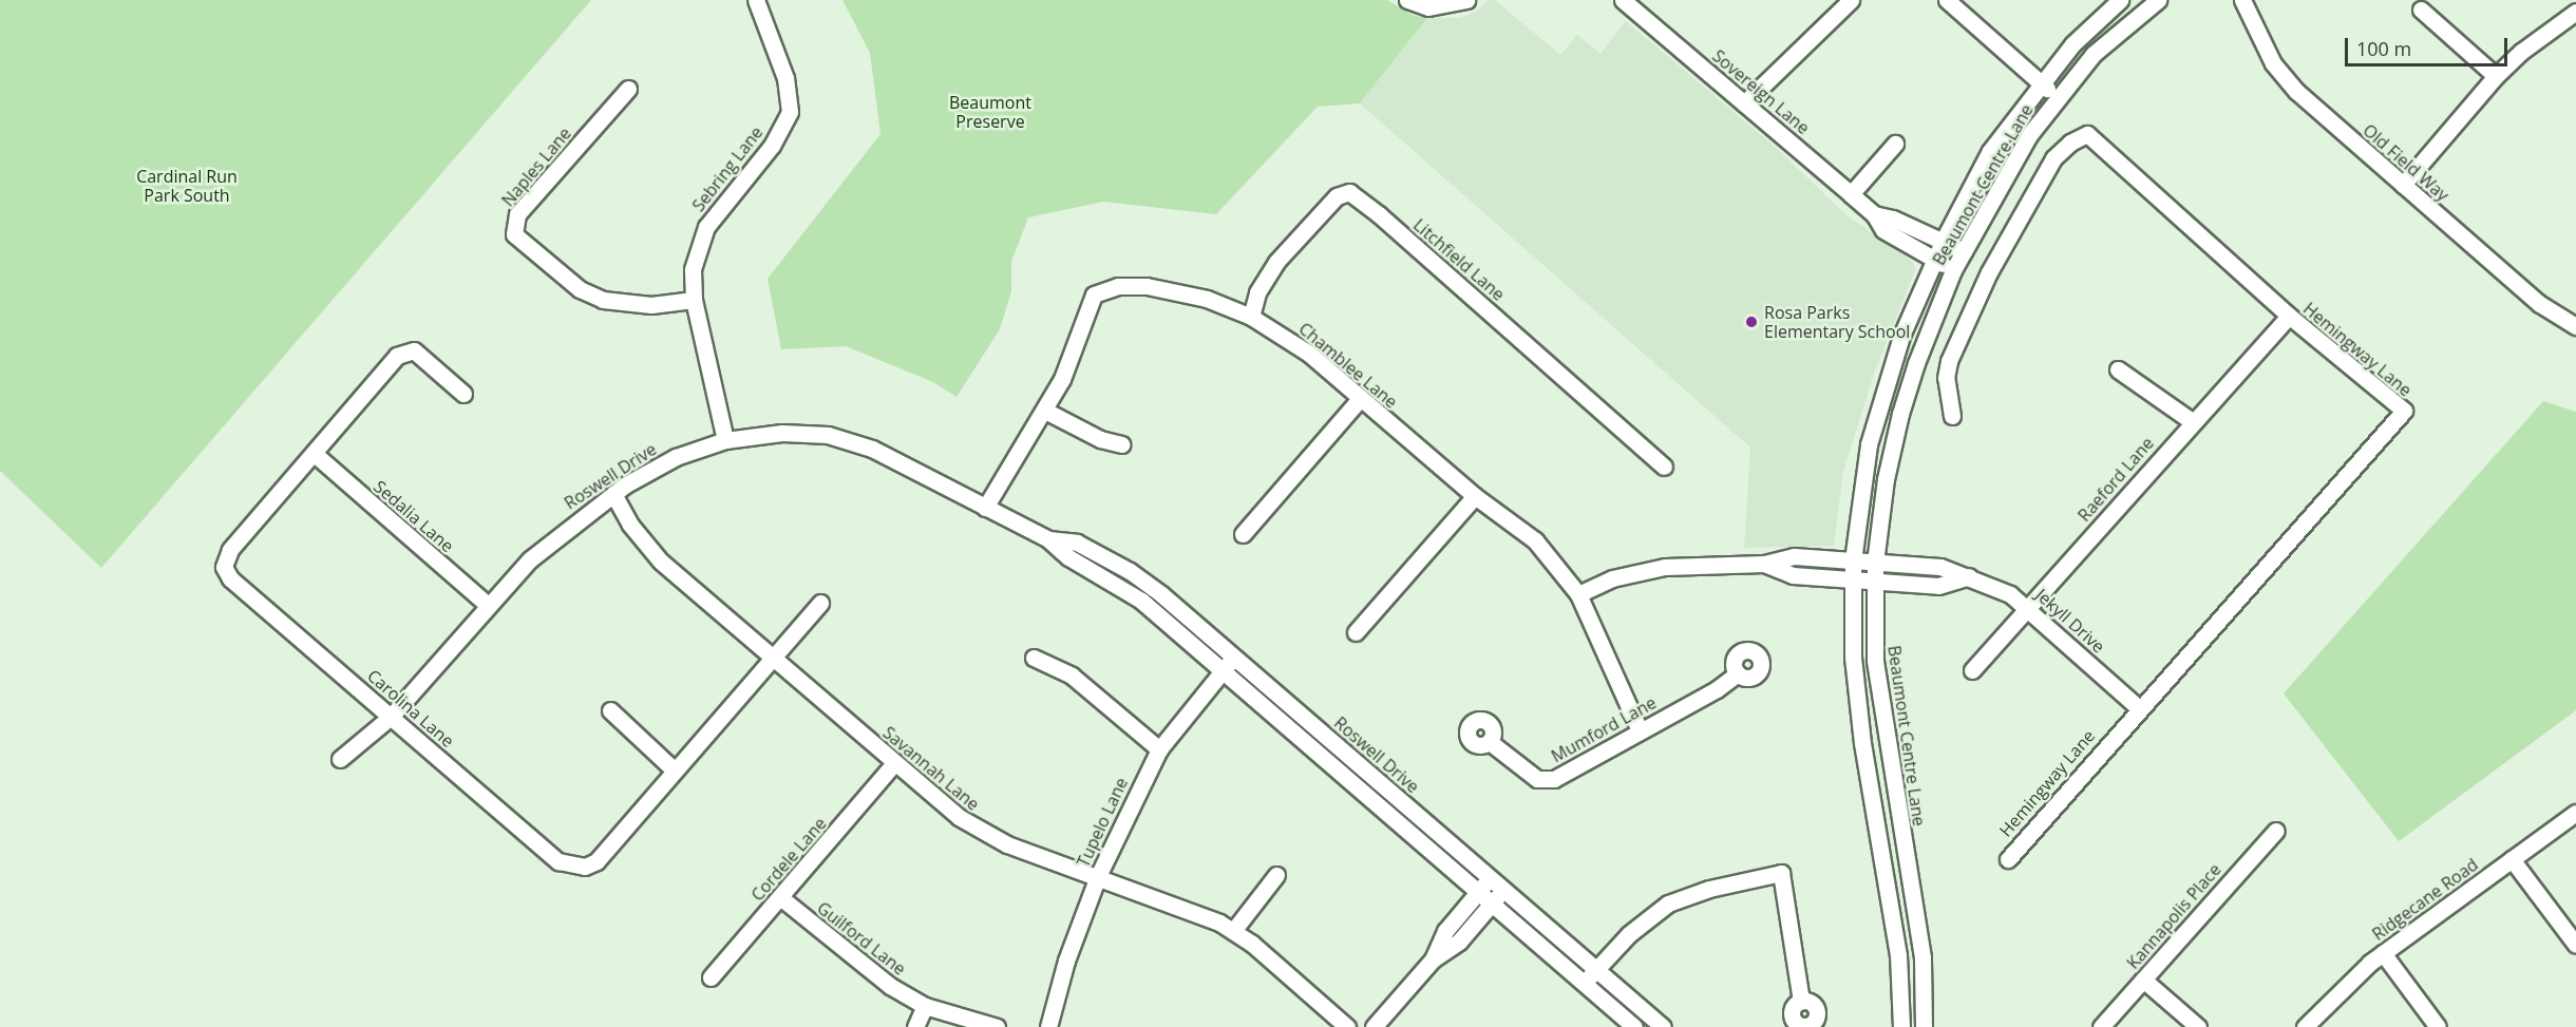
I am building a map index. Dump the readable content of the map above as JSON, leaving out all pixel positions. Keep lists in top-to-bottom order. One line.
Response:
{"streets":{"street":["Sovereign Lane","Old Field Way","Naples Lane","Sebring Lane","Beaumont Centre Lane","Litchfield Lane","Hemingway Lane","Chamblee Lane","Roswell Drive","Raeford Lane","Sedalia Lane","Jekyll Drive","Carolina Lane","Mumford Lane","Savannah Lane","Tupelo Lane","Cordele Lane","Ridgecane Road","Kannapolis Place","Guilford Lane"]},"crossings":[["Sovereign Lane","Beaumont Centre Lane"],["Naples Lane","Sebring Lane"],["Sebring Lane","Roswell Drive"],["Beaumont Centre Lane","Jekyll Drive"],["Litchfield Lane","Chamblee Lane"],["Hemingway Lane","Raeford Lane"],["Hemingway Lane","Jekyll Drive"],["Chamblee Lane","Roswell Drive"],["Chamblee Lane","Jekyll Drive"],["Chamblee Lane","Mumford Lane"],["Roswell Drive","Sedalia Lane"],["Roswell Drive","Carolina Lane"],["Roswell Drive","Savannah Lane"],["Roswell Drive","Tupelo Lane"],["Raeford Lane","Jekyll Drive"],["Sedalia Lane","Carolina Lane"],["Carolina Lane","Savannah Lane"],["Savannah Lane","Tupelo Lane"],["Savannah Lane","Cordele Lane"],["Cordele Lane","Guilford Lane"]],"parks":["Beaumont Preserve","Cardinal Run Park South"],"places":["Rosa Parks Elementary School"],"scale_bar":"100 m"}
